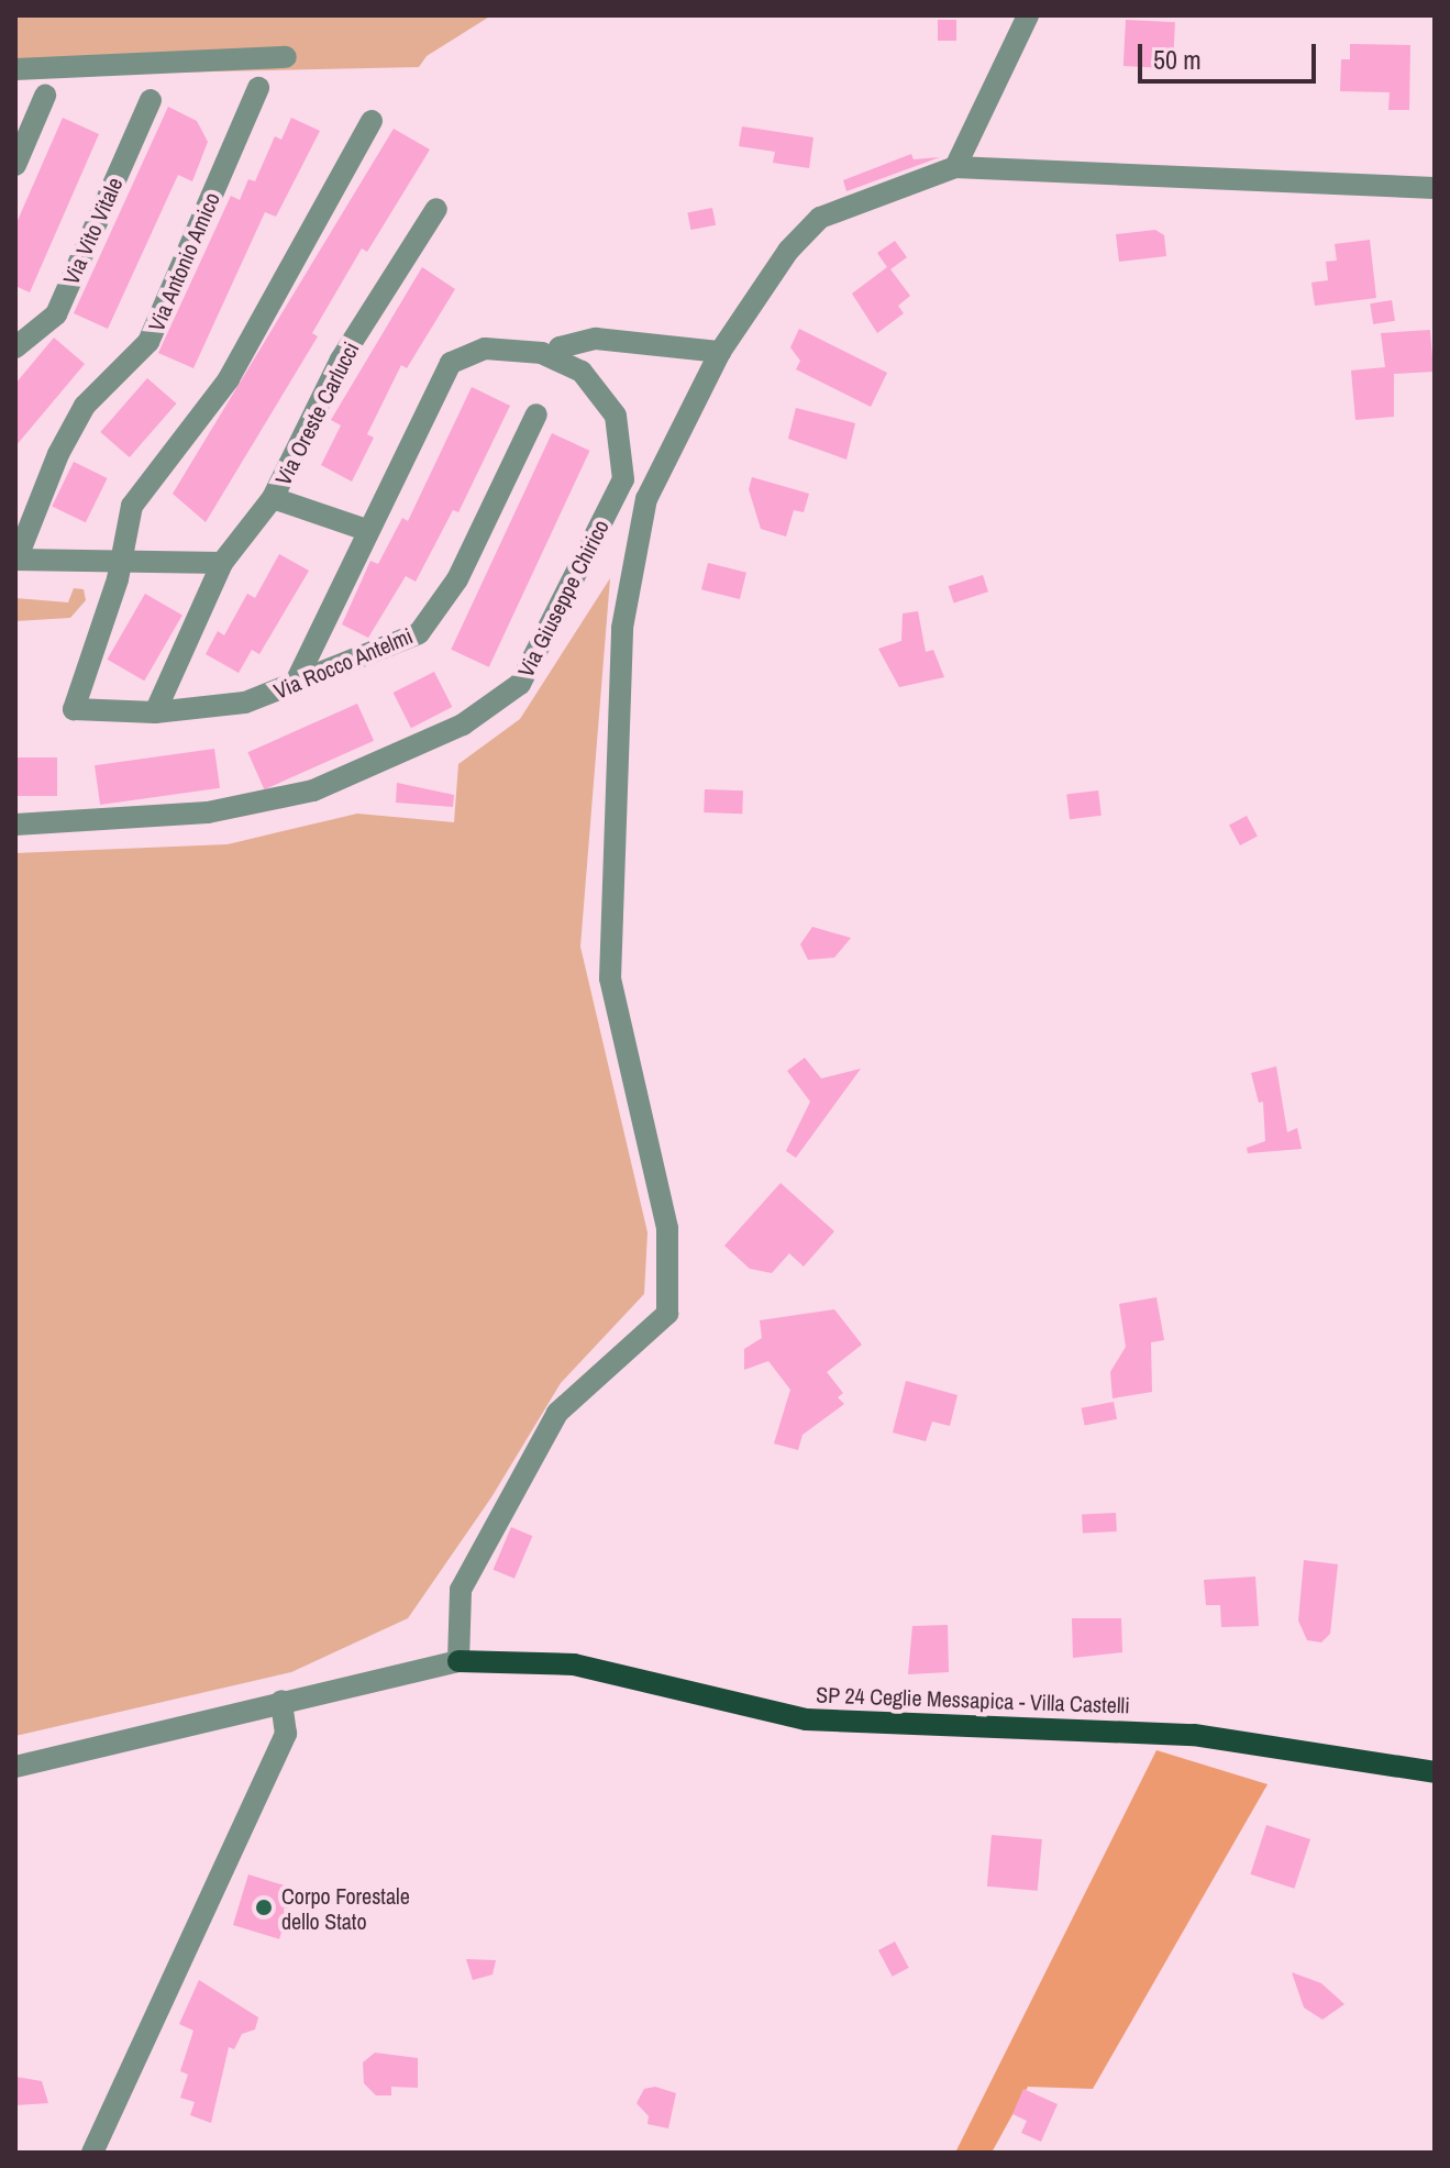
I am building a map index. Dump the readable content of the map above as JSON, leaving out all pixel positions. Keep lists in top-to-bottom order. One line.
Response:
{"streets":{"main road":["SP 24 Ceglie Messapica - Villa Castelli"],"street":["Via Vito Vitale","Via Antonio Amico","Via Oreste Carlucci","Via Giuseppe Chirico","Via Rocco Antelmi"]},"crossings":[["Via Oreste Carlucci","Via Rocco Antelmi"],["Via Giuseppe Chirico","Via Rocco Antelmi"]],"places":["Corpo Forestale dello Stato"],"scale_bar":"50 m"}
